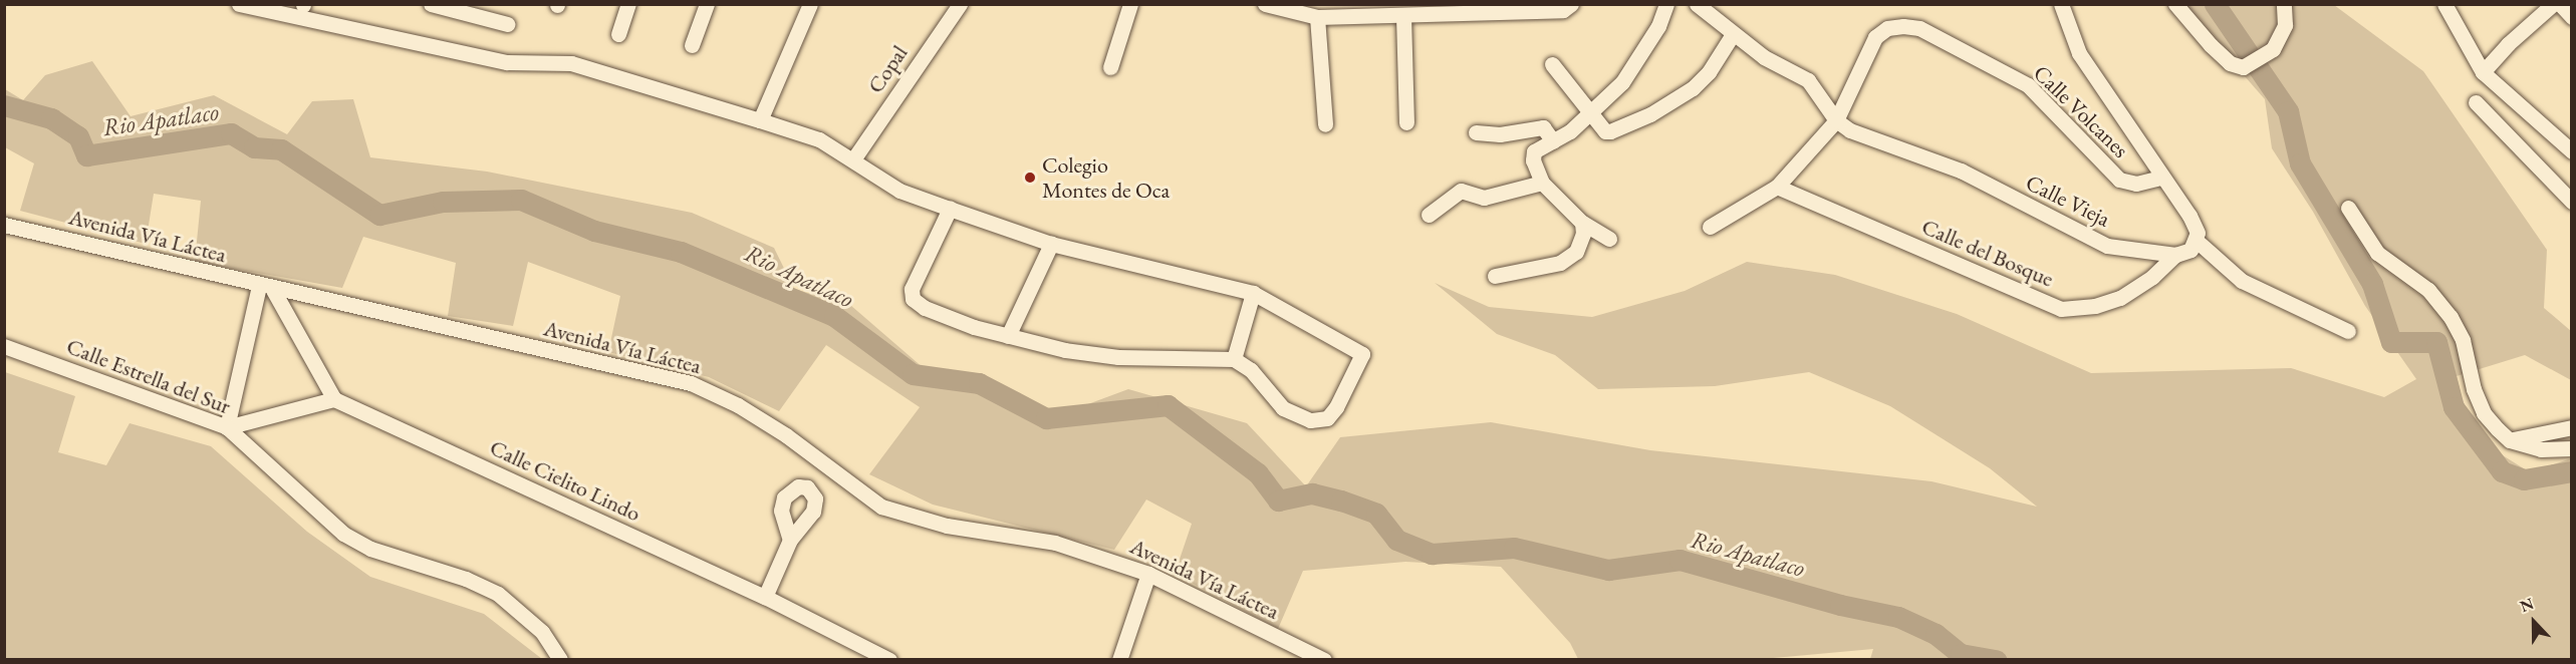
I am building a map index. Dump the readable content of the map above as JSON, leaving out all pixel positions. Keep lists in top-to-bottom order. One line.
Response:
{"streets":{"street":["Copal","Calle Volcanes","Calle Vieja","Avenida Vía Láctea","Calle del Bosque","Calle Estrella del Sur","Calle Cielito Lindo"]},"crossings":[["Calle Volcanes","Calle Vieja"],["Calle Volcanes","Calle del Bosque"],["Calle Vieja","Calle del Bosque"]],"water":["Rio Apatlaco"],"places":["Colegio Montes de Oca"],"north":"top"}
